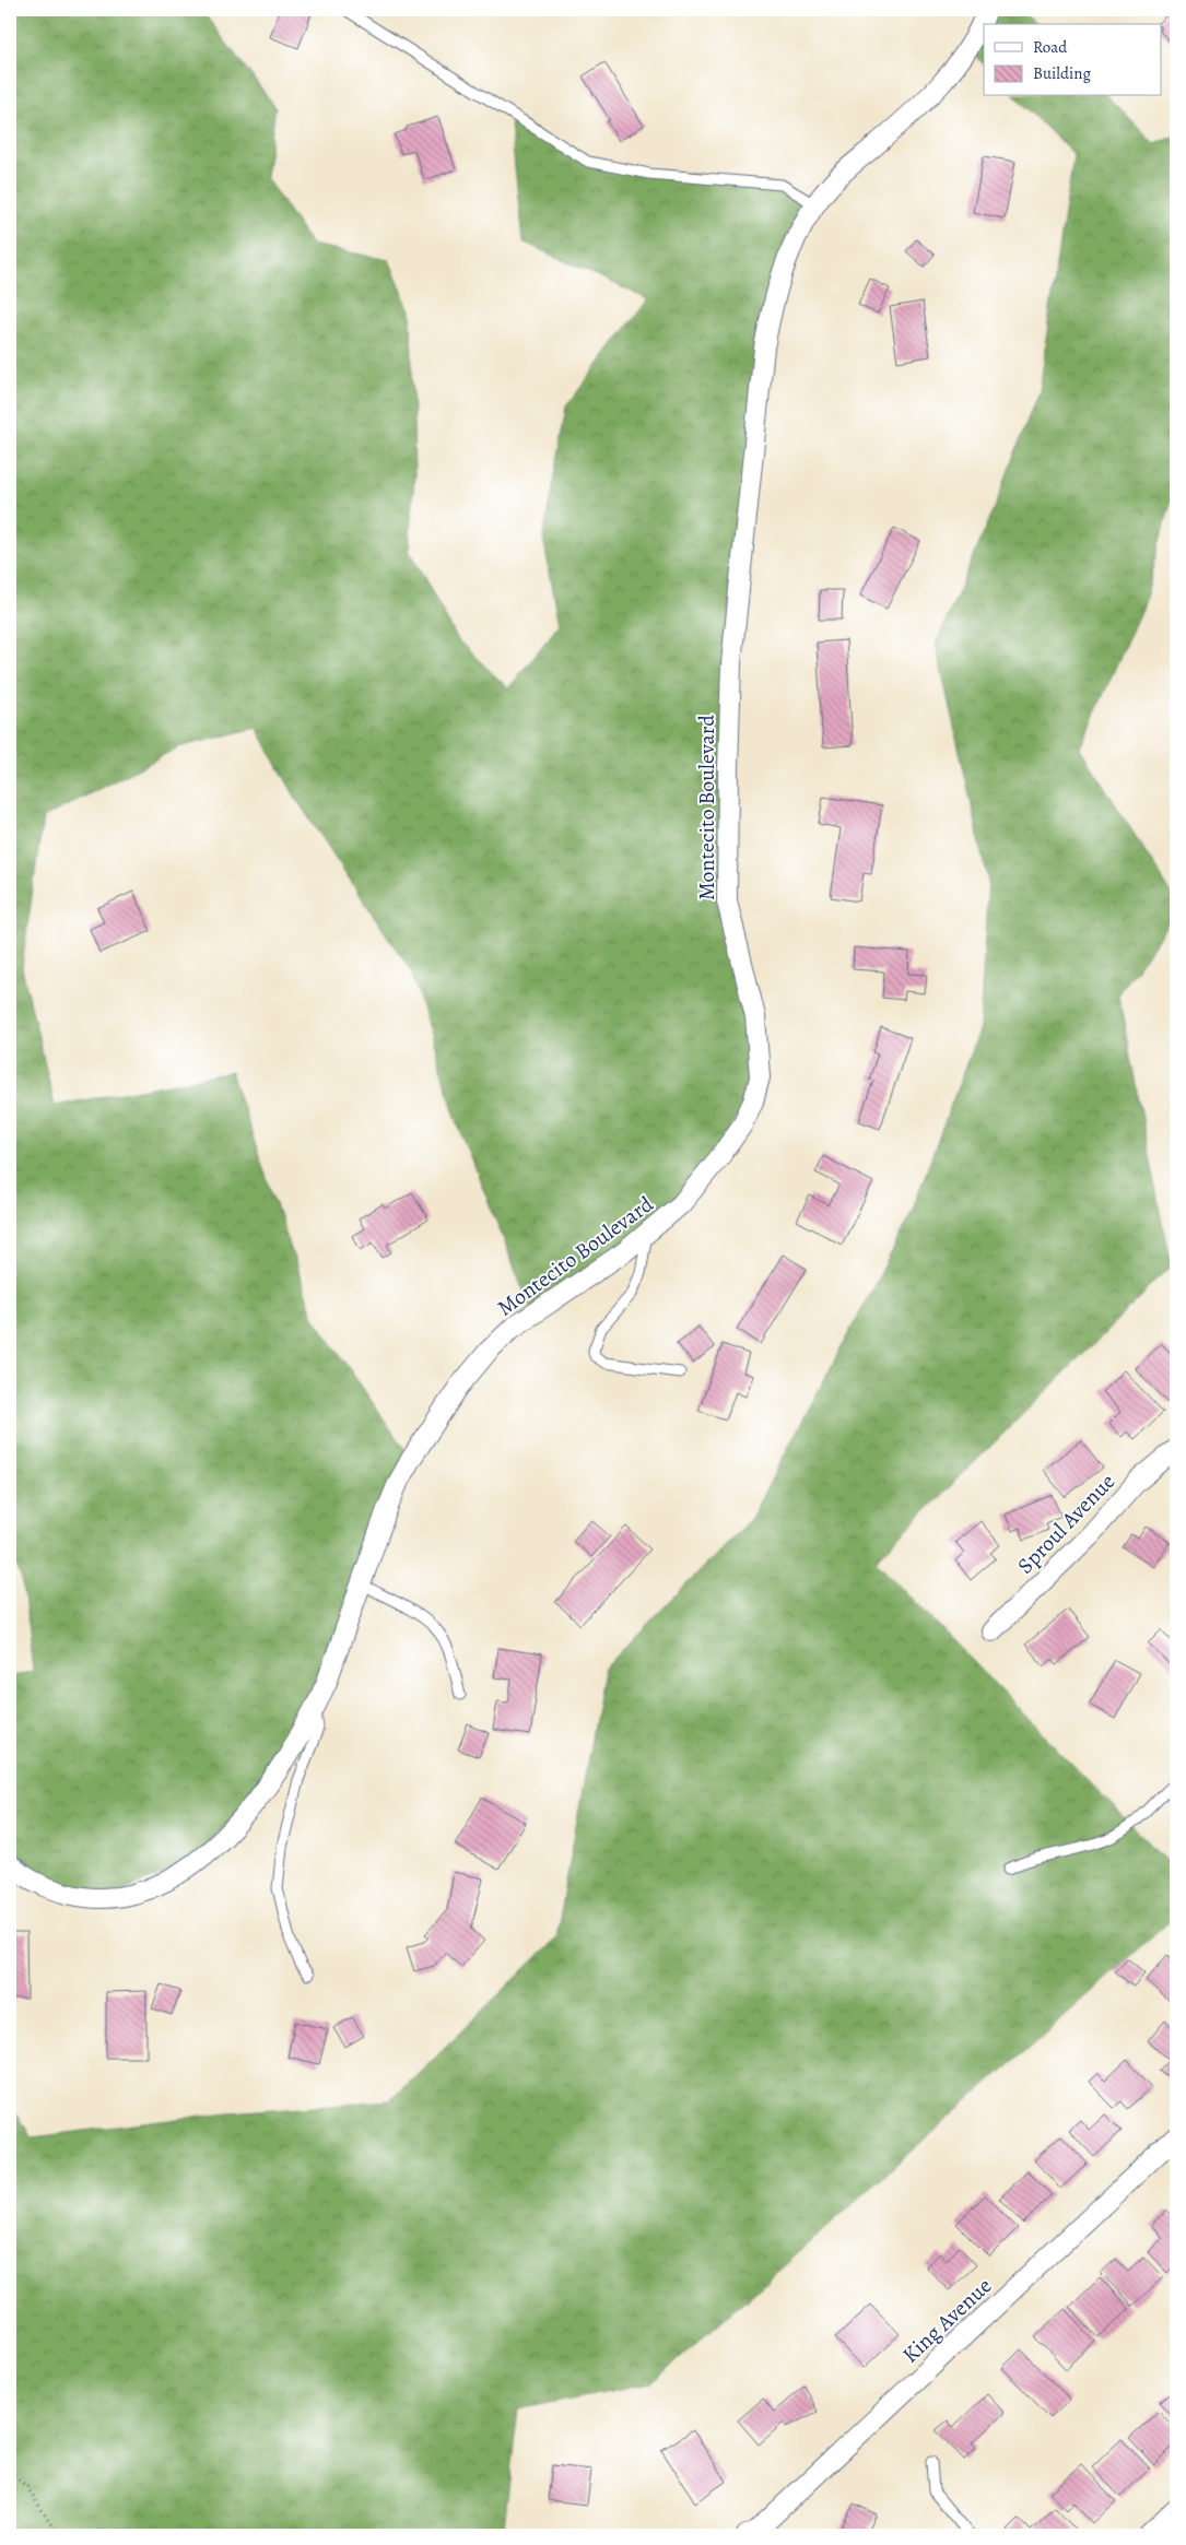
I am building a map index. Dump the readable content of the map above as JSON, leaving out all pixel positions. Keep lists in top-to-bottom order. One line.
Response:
{"streets":{"street":["Montecito Boulevard","Sproul Avenue","King Avenue"]},"legend":["Road","Building"]}
